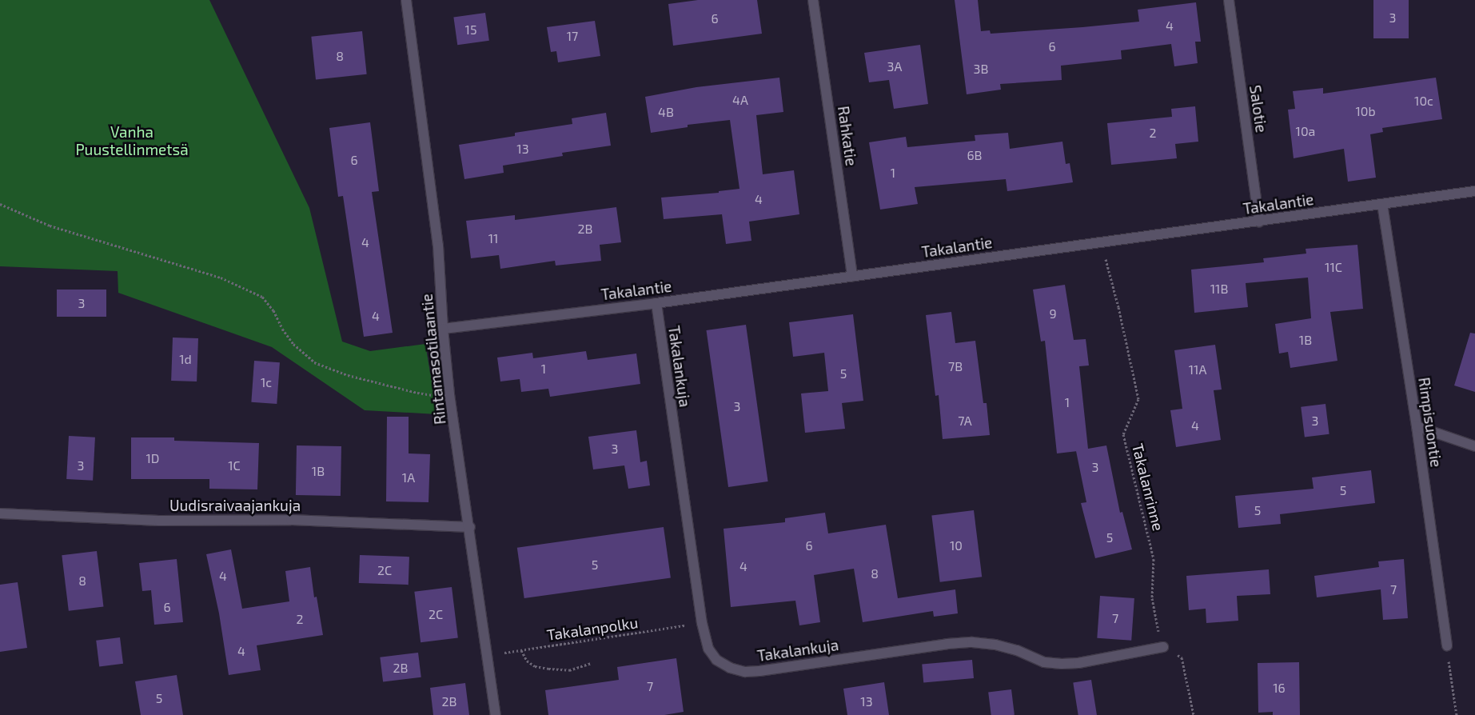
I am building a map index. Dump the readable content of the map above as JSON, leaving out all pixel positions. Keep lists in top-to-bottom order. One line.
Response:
{"streets":{"street":["Salotie","Rahkatie","Takalantie","Rintamasotilaantie","Takalankuja","Rimpisuontie","Uudisraivaajankuja"],"path":["Takalanrinne","Takalanpolku"]},"crossings":[["Salotie","Takalantie"],["Rahkatie","Takalantie"],["Takalantie","Rintamasotilaantie"],["Takalantie","Takalankuja"],["Takalantie","Rimpisuontie"],["Takalantie","Takalanrinne"],["Rintamasotilaantie","Uudisraivaajankuja"],["Rintamasotilaantie","Takalanpolku"],["Takalankuja","Takalanrinne"],["Takalankuja","Takalanpolku"]],"parks":["Vanha Puustellinmetsä"],"house_numbers":["3","6","4","15","17","6","8","3A","3B","4A","10c","10b","4B","10a","2","13","6B","6","1","4","2B","11","4","11C","11B","3","9","4","1B","1d","7B","1","11A","5","1c","1","3","7A","3","4","3","1D","3","1C","3","1B","1A","5","5","5","6","10","5","4","2C","8","4","8","7","6","2C","7","2","4","2B","7","16","5","2B","13"]}
